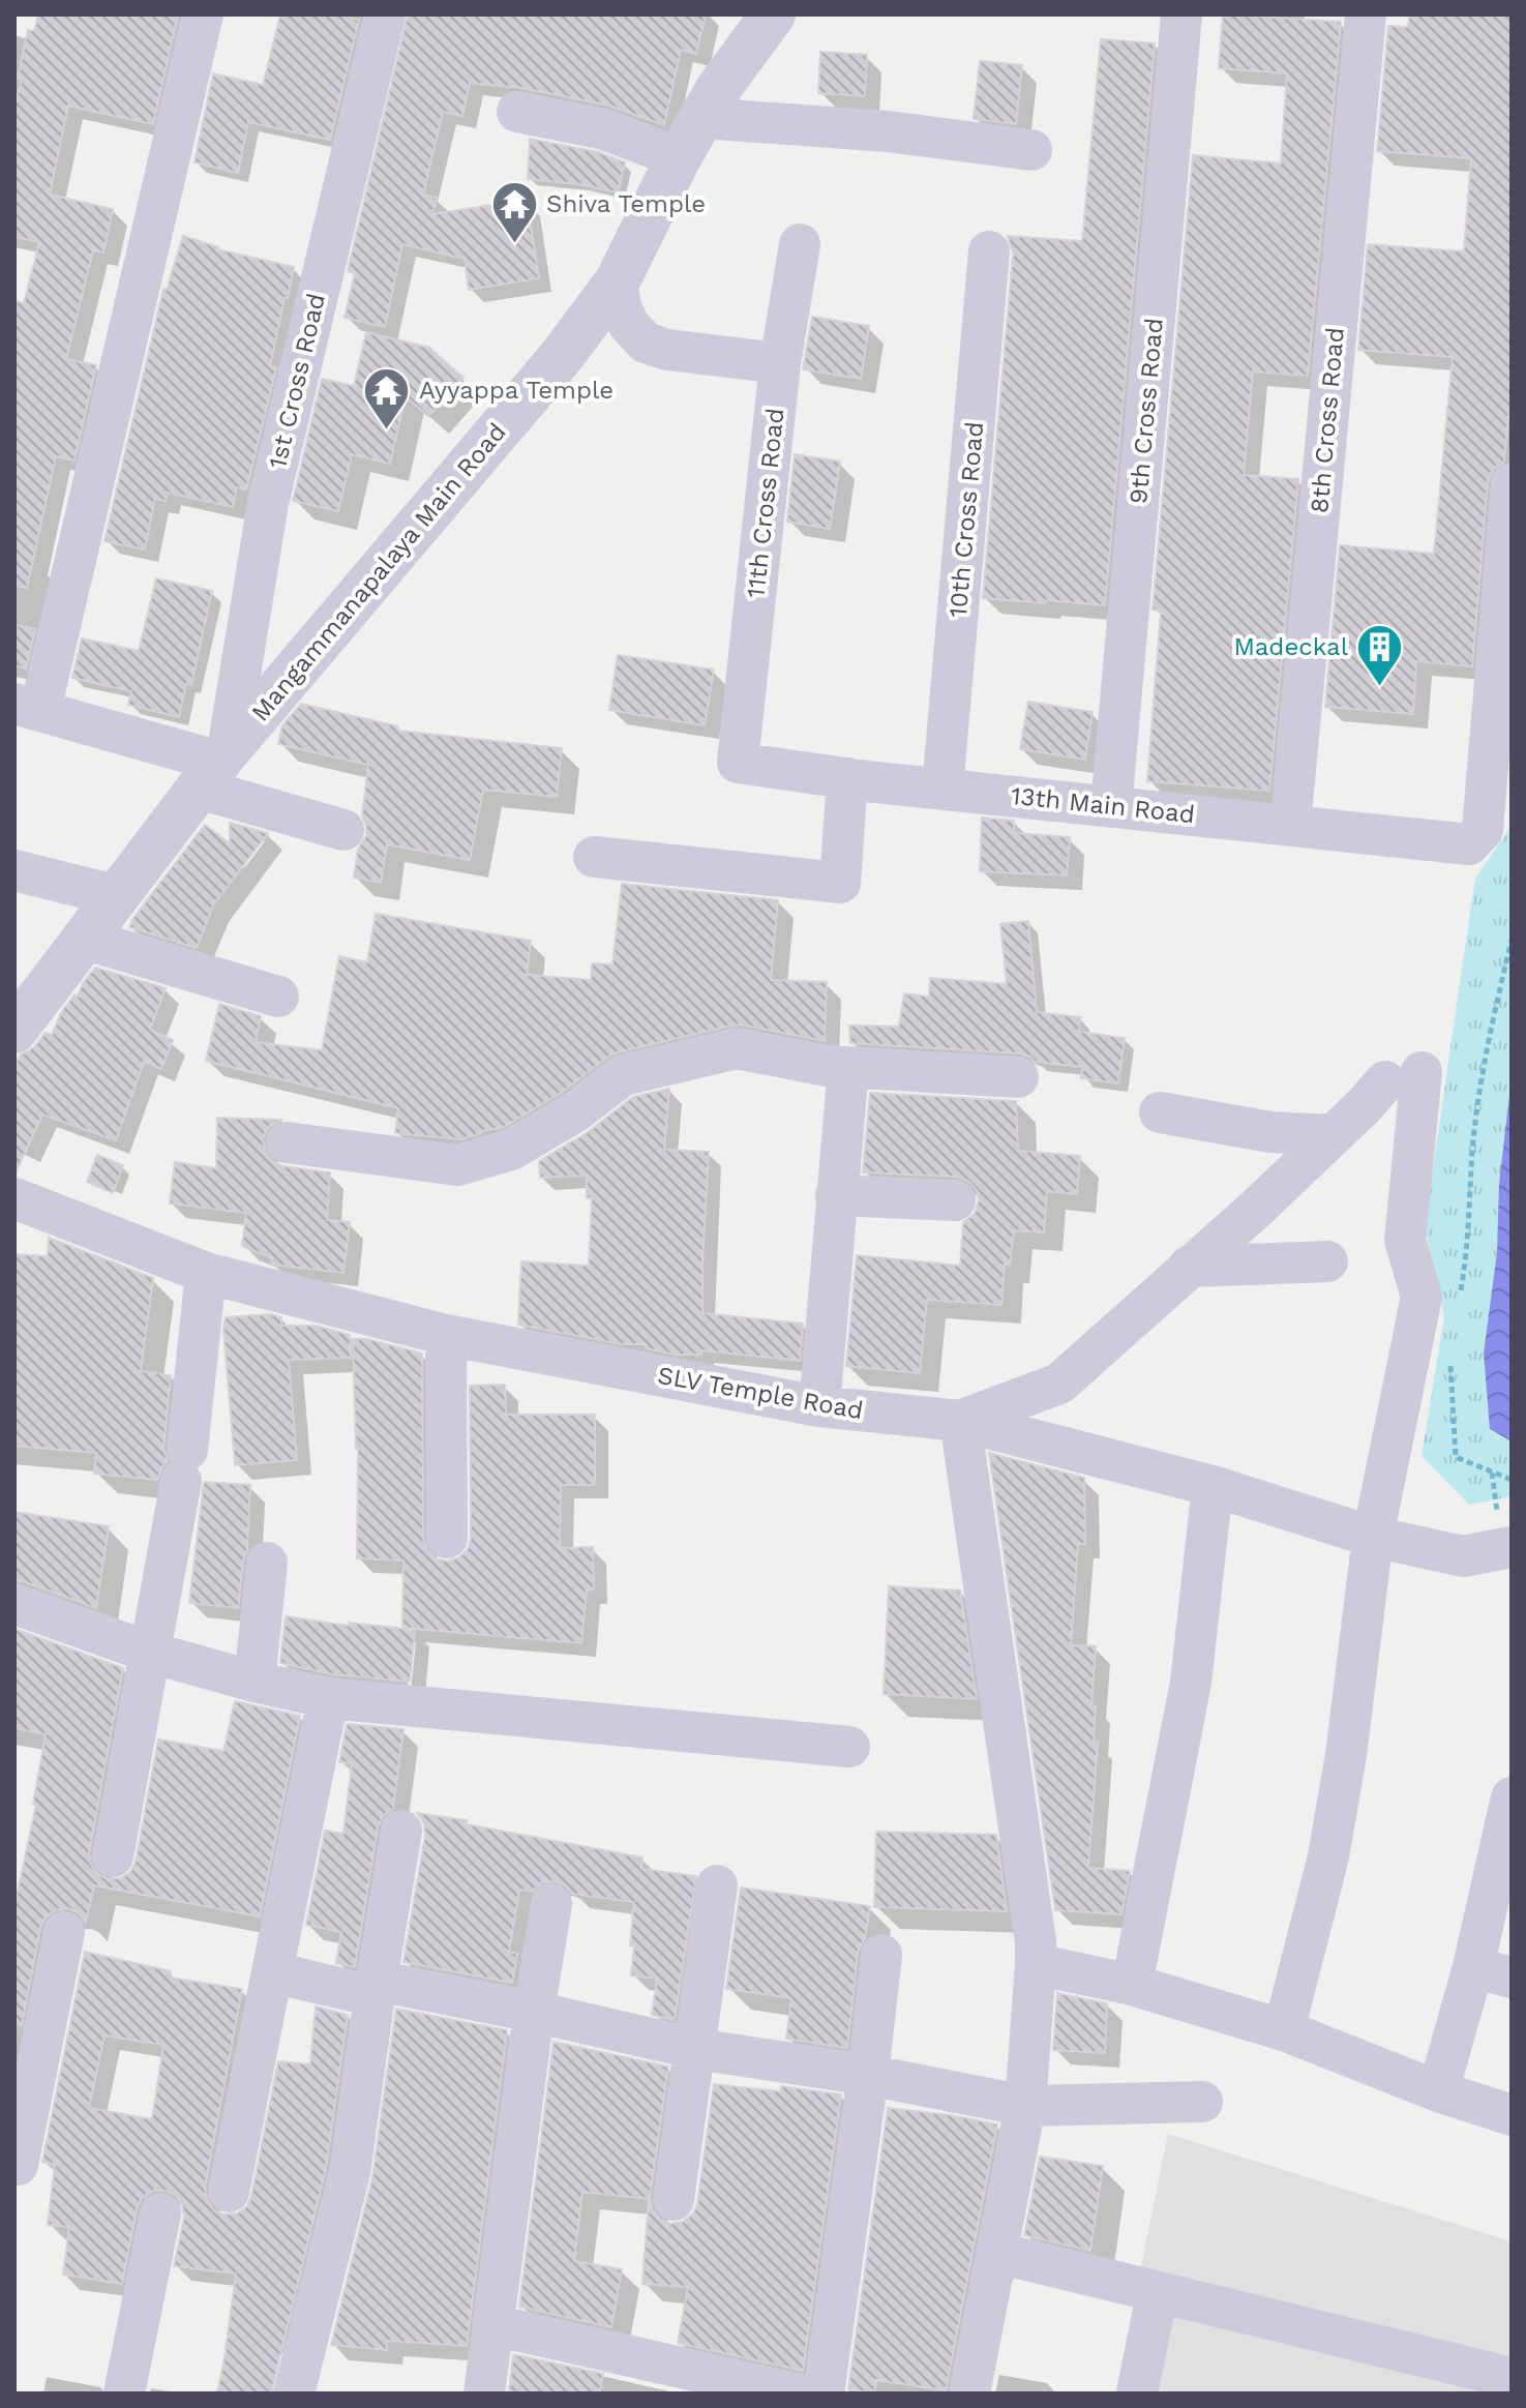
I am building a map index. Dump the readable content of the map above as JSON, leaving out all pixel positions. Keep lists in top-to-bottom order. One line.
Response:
{"streets":{"street":["1st Cross Road","9th Cross Road","8th Cross Road","11th Cross Road","10th Cross Road","Mangammanapalaya Main Road","13th Main Road","SLV Temple Road"]},"crossings":[["1st Cross Road","Mangammanapalaya Main Road"],["9th Cross Road","13th Main Road"],["8th Cross Road","13th Main Road"],["11th Cross Road","13th Main Road"],["10th Cross Road","13th Main Road"]],"places":{"temple":["Shiva Temple","Ayyappa Temple"],"building":["Madeckal"]}}
